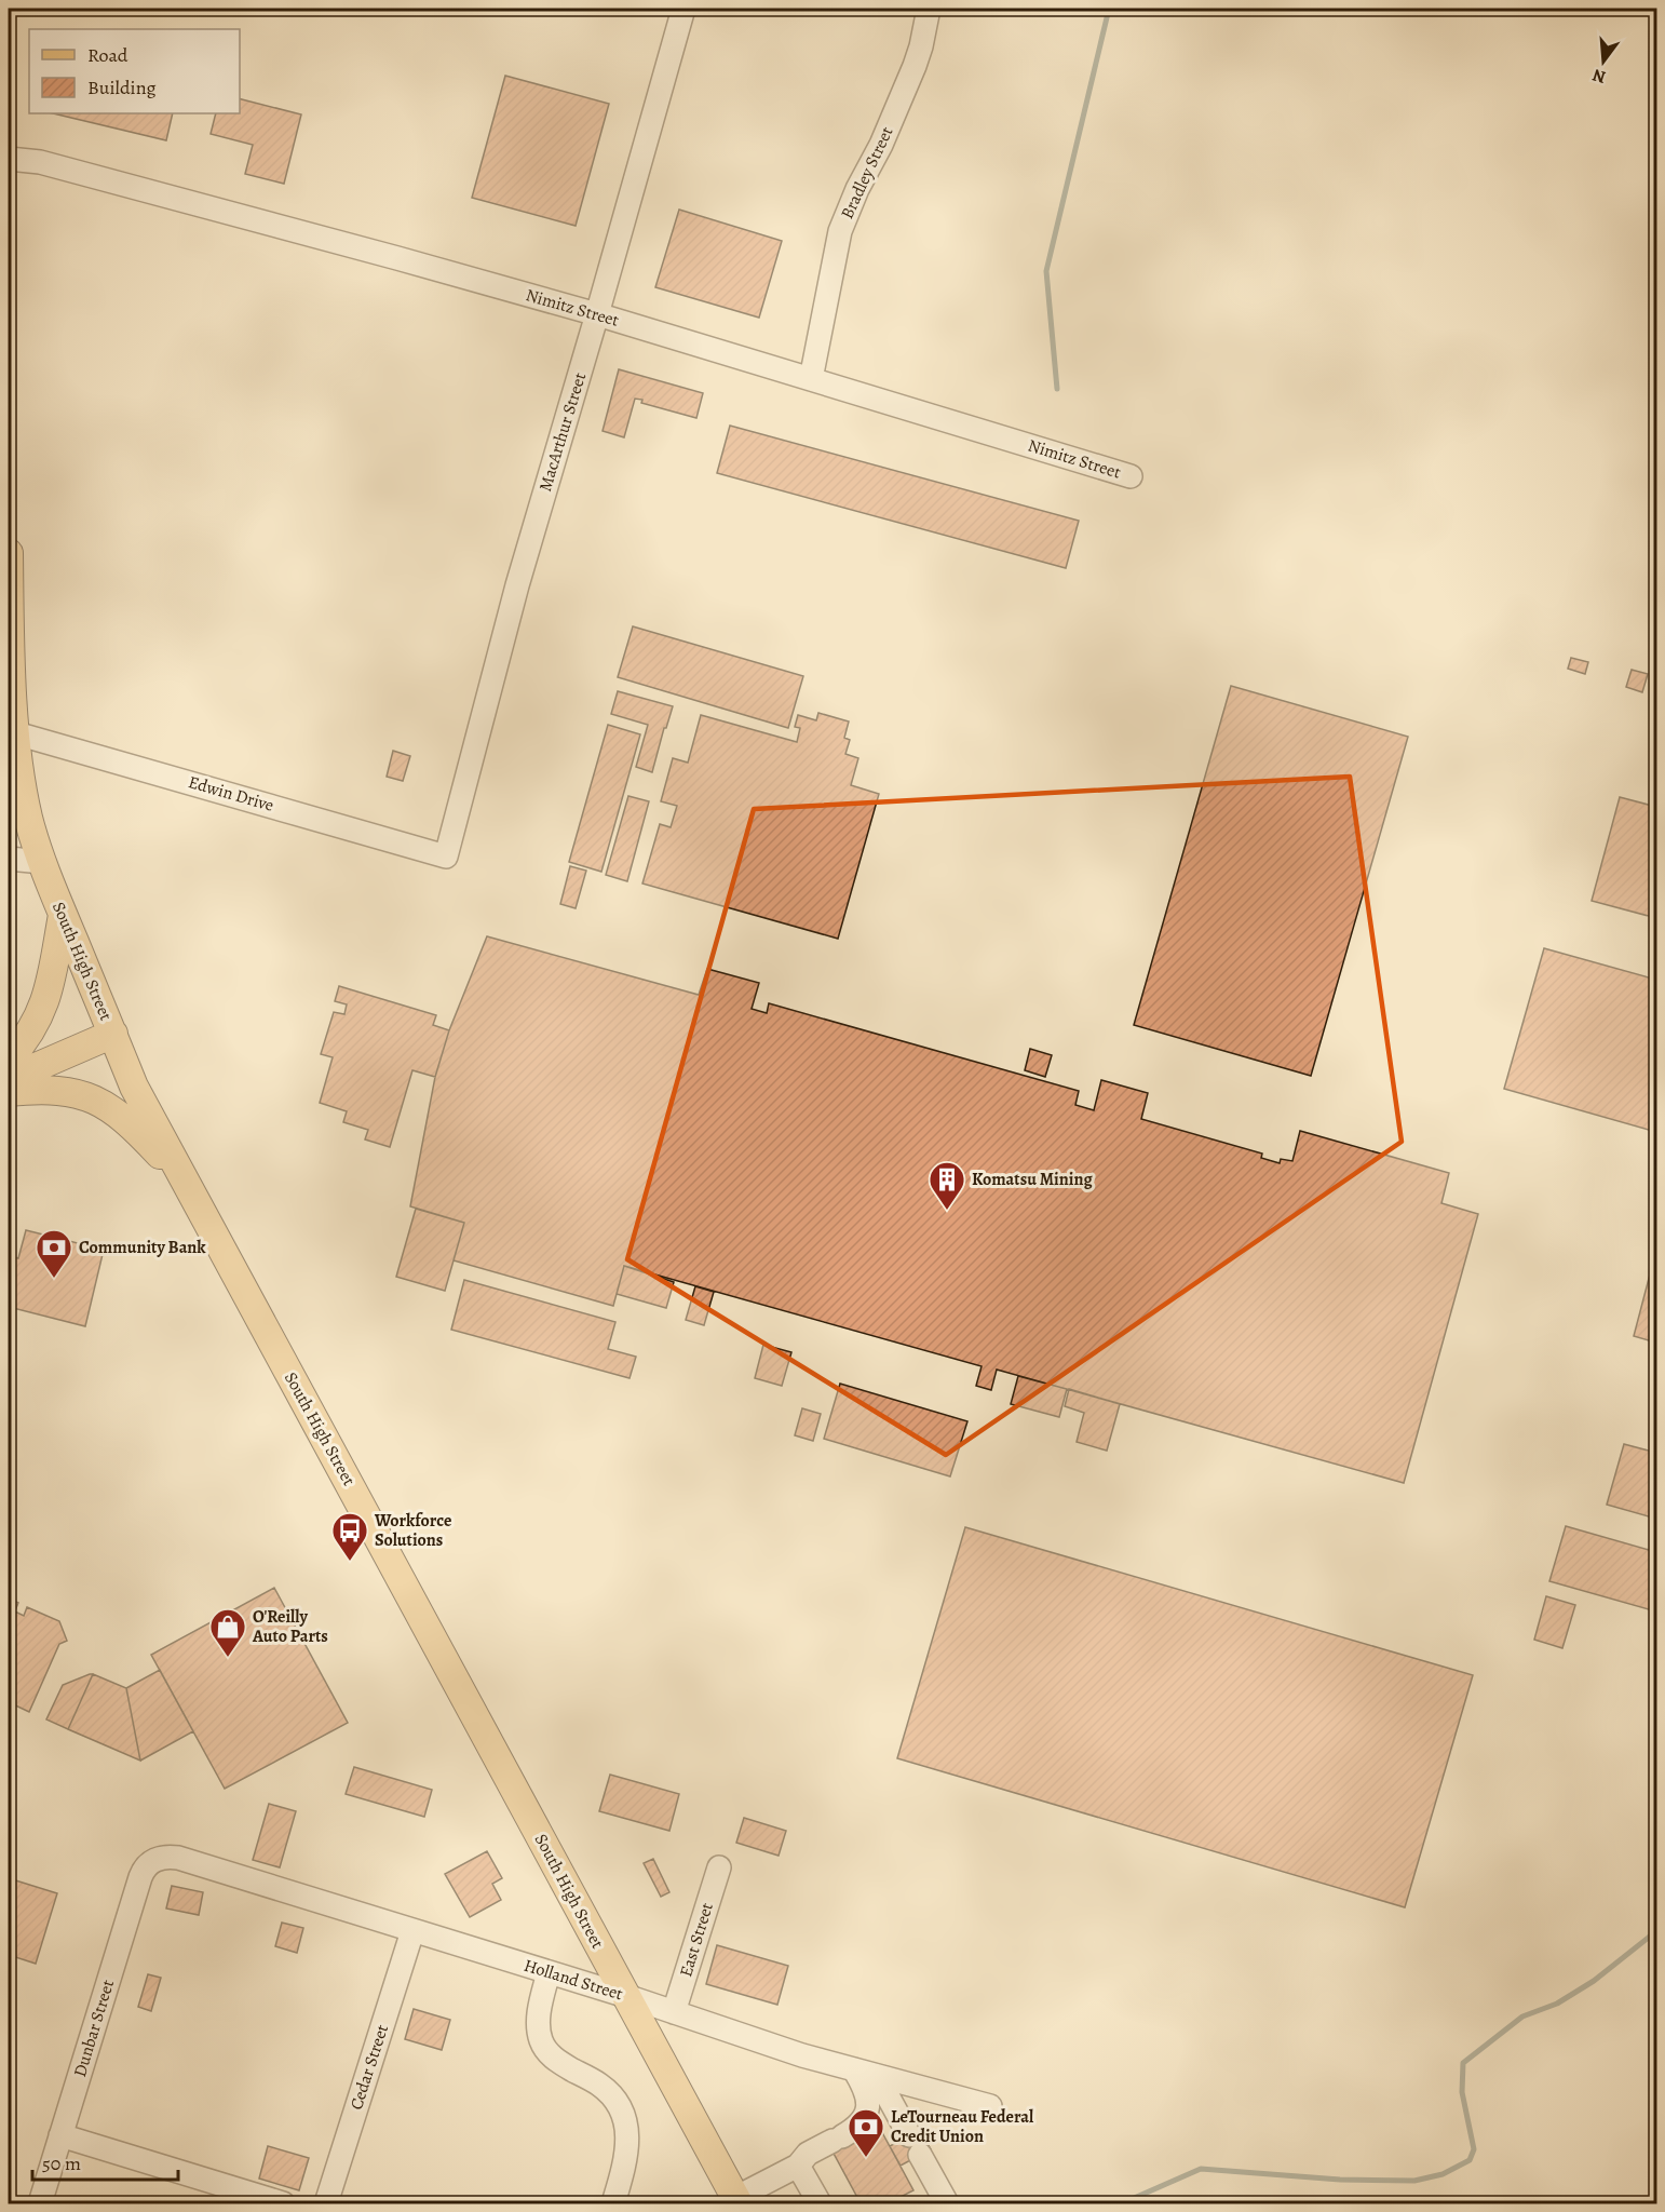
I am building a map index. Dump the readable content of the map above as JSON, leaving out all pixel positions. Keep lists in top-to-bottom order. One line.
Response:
{"streets":{"main road":["South High Street"],"street":["Bradley Street","Nimitz Street","MacArthur Street","Edwin Drive","East Street","Holland Street","Dunbar Street","Cedar Street"]},"crossings":[["Bradley Street","Nimitz Street"],["Nimitz Street","MacArthur Street"],["MacArthur Street","Edwin Drive"],["Edwin Drive","South High Street"],["South High Street","Holland Street"],["East Street","Holland Street"],["Holland Street","Dunbar Street"],["Holland Street","Cedar Street"]],"places":{"building":["Komatsu Mining"],"bank":["Community Bank","LeTourneau Federal Credit Union"],"bus stop":["Workforce Solutions"],"shop":["O'Reilly Auto Parts"]},"legend":["Road","Building"],"scale_bar":"50 m","north":"bottom"}
